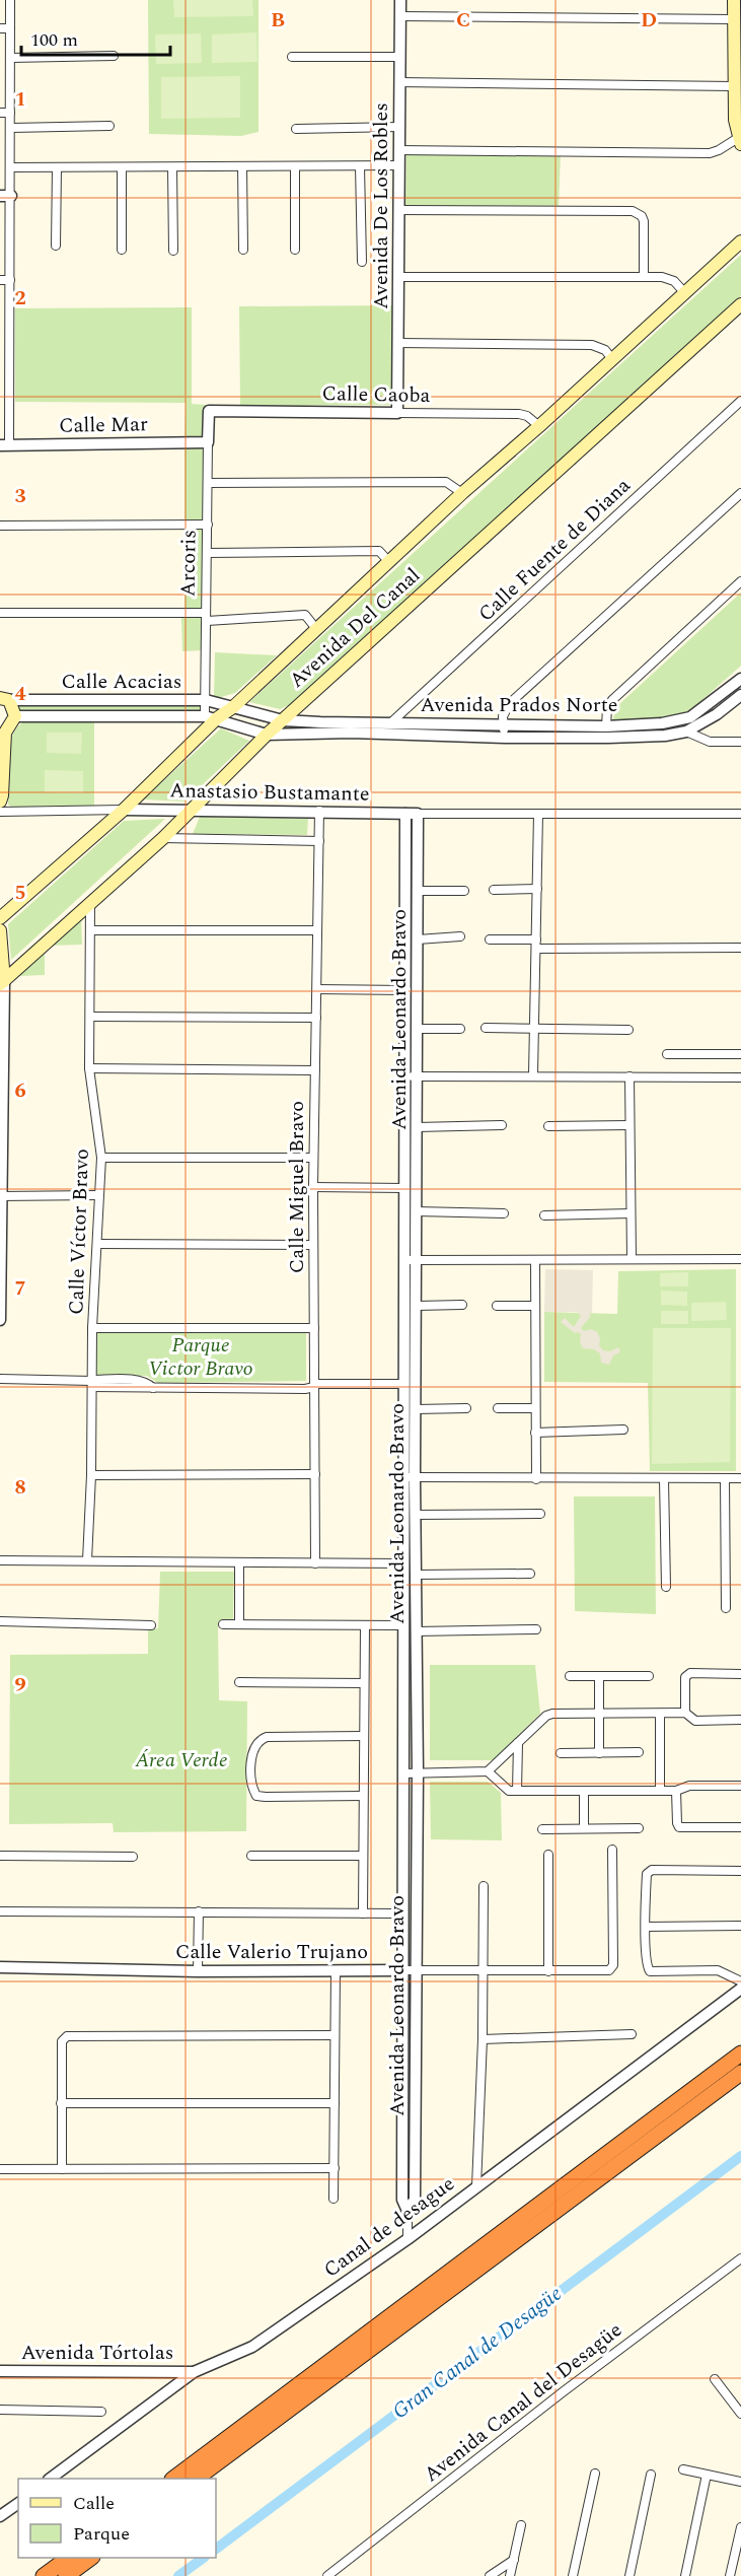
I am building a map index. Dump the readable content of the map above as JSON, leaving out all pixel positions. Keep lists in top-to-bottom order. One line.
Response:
{"streets":{"main road":["Avenida Del Canal"],"street":["Avenida De Los Robles","Calle Caoba","Calle Mar","Calle Fuente de Diana","Arcoris","Calle Acacias","Avenida Prados Norte","Anastasio Bustamante","Avenida Leonardo Bravo","Calle Miguel Bravo","Calle Víctor Bravo","Calle Valerio Trujano","Canal de desague","Avenida Tórtolas","Avenida Canal del Desagüe"]},"crossings":[["Avenida De Los Robles","Calle Caoba"],["Calle Caoba","Arcoris"],["Calle Caoba","Avenida Del Canal"],["Calle Mar","Arcoris"],["Calle Fuente de Diana","Avenida Prados Norte"],["Arcoris","Avenida Del Canal"],["Arcoris","Calle Acacias"],["Avenida Del Canal","Calle Acacias"],["Avenida Del Canal","Avenida Prados Norte"],["Avenida Del Canal","Anastasio Bustamante"],["Avenida Del Canal","Calle Víctor Bravo"],["Calle Acacias","Avenida Prados Norte"],["Anastasio Bustamante","Avenida Leonardo Bravo"],["Anastasio Bustamante","Calle Miguel Bravo"],["Avenida Leonardo Bravo","Calle Valerio Trujano"],["Avenida Leonardo Bravo","Canal de desague"],["Canal de desague","Avenida Tórtolas"]],"water":["Gran Canal de Desagüe"],"parks":["Parque Victor Bravo","Área Verde"],"legend":["Calle","Parque"],"scale_bar":"100 m","grid":{"columns":["B","C","D"],"rows":["1","2","3","4","5","6","7","8","9"]}}
